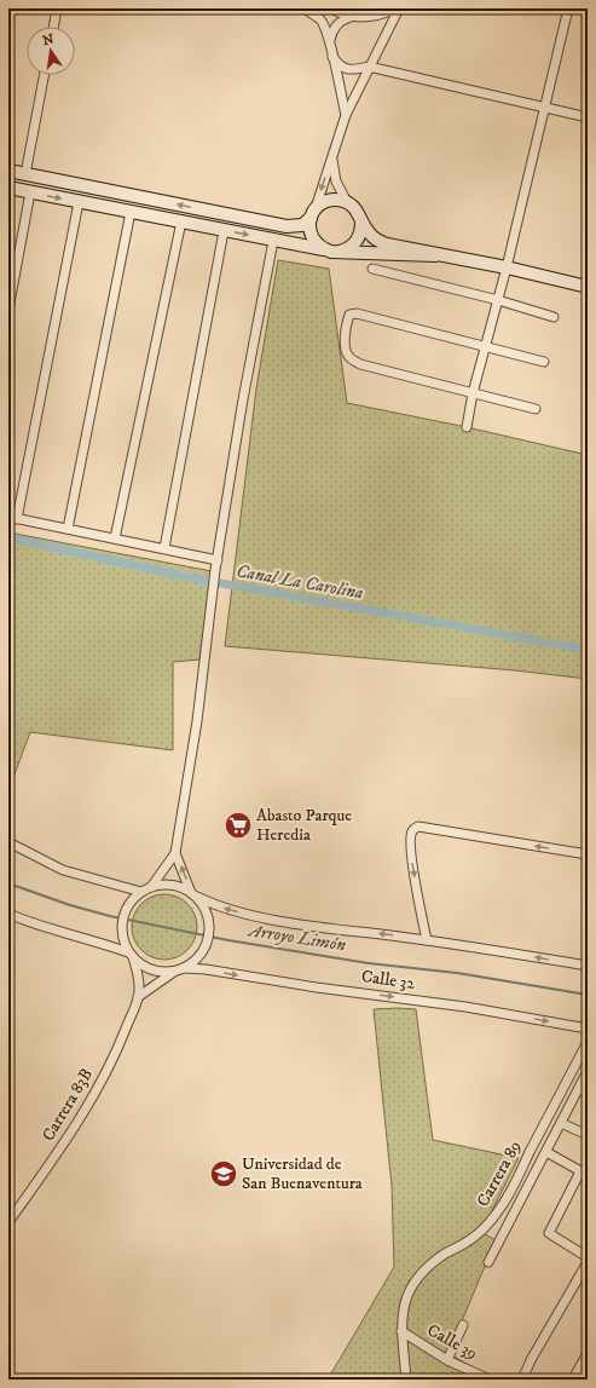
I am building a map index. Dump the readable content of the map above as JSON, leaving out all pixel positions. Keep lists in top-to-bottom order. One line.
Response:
{"streets":{"street":["Calle 32","Carrera 83B","Carrera 89","Calle 39"]},"crossings":[["Calle 32","Carrera 83B"],["Carrera 89","Calle 39"]],"water":["Canal La Carolina","Arroyo Limón"],"places":{"supermarket":["Abasto Parque Heredia"],"school or university":["Universidad de San Buenaventura"]},"north":"top"}
